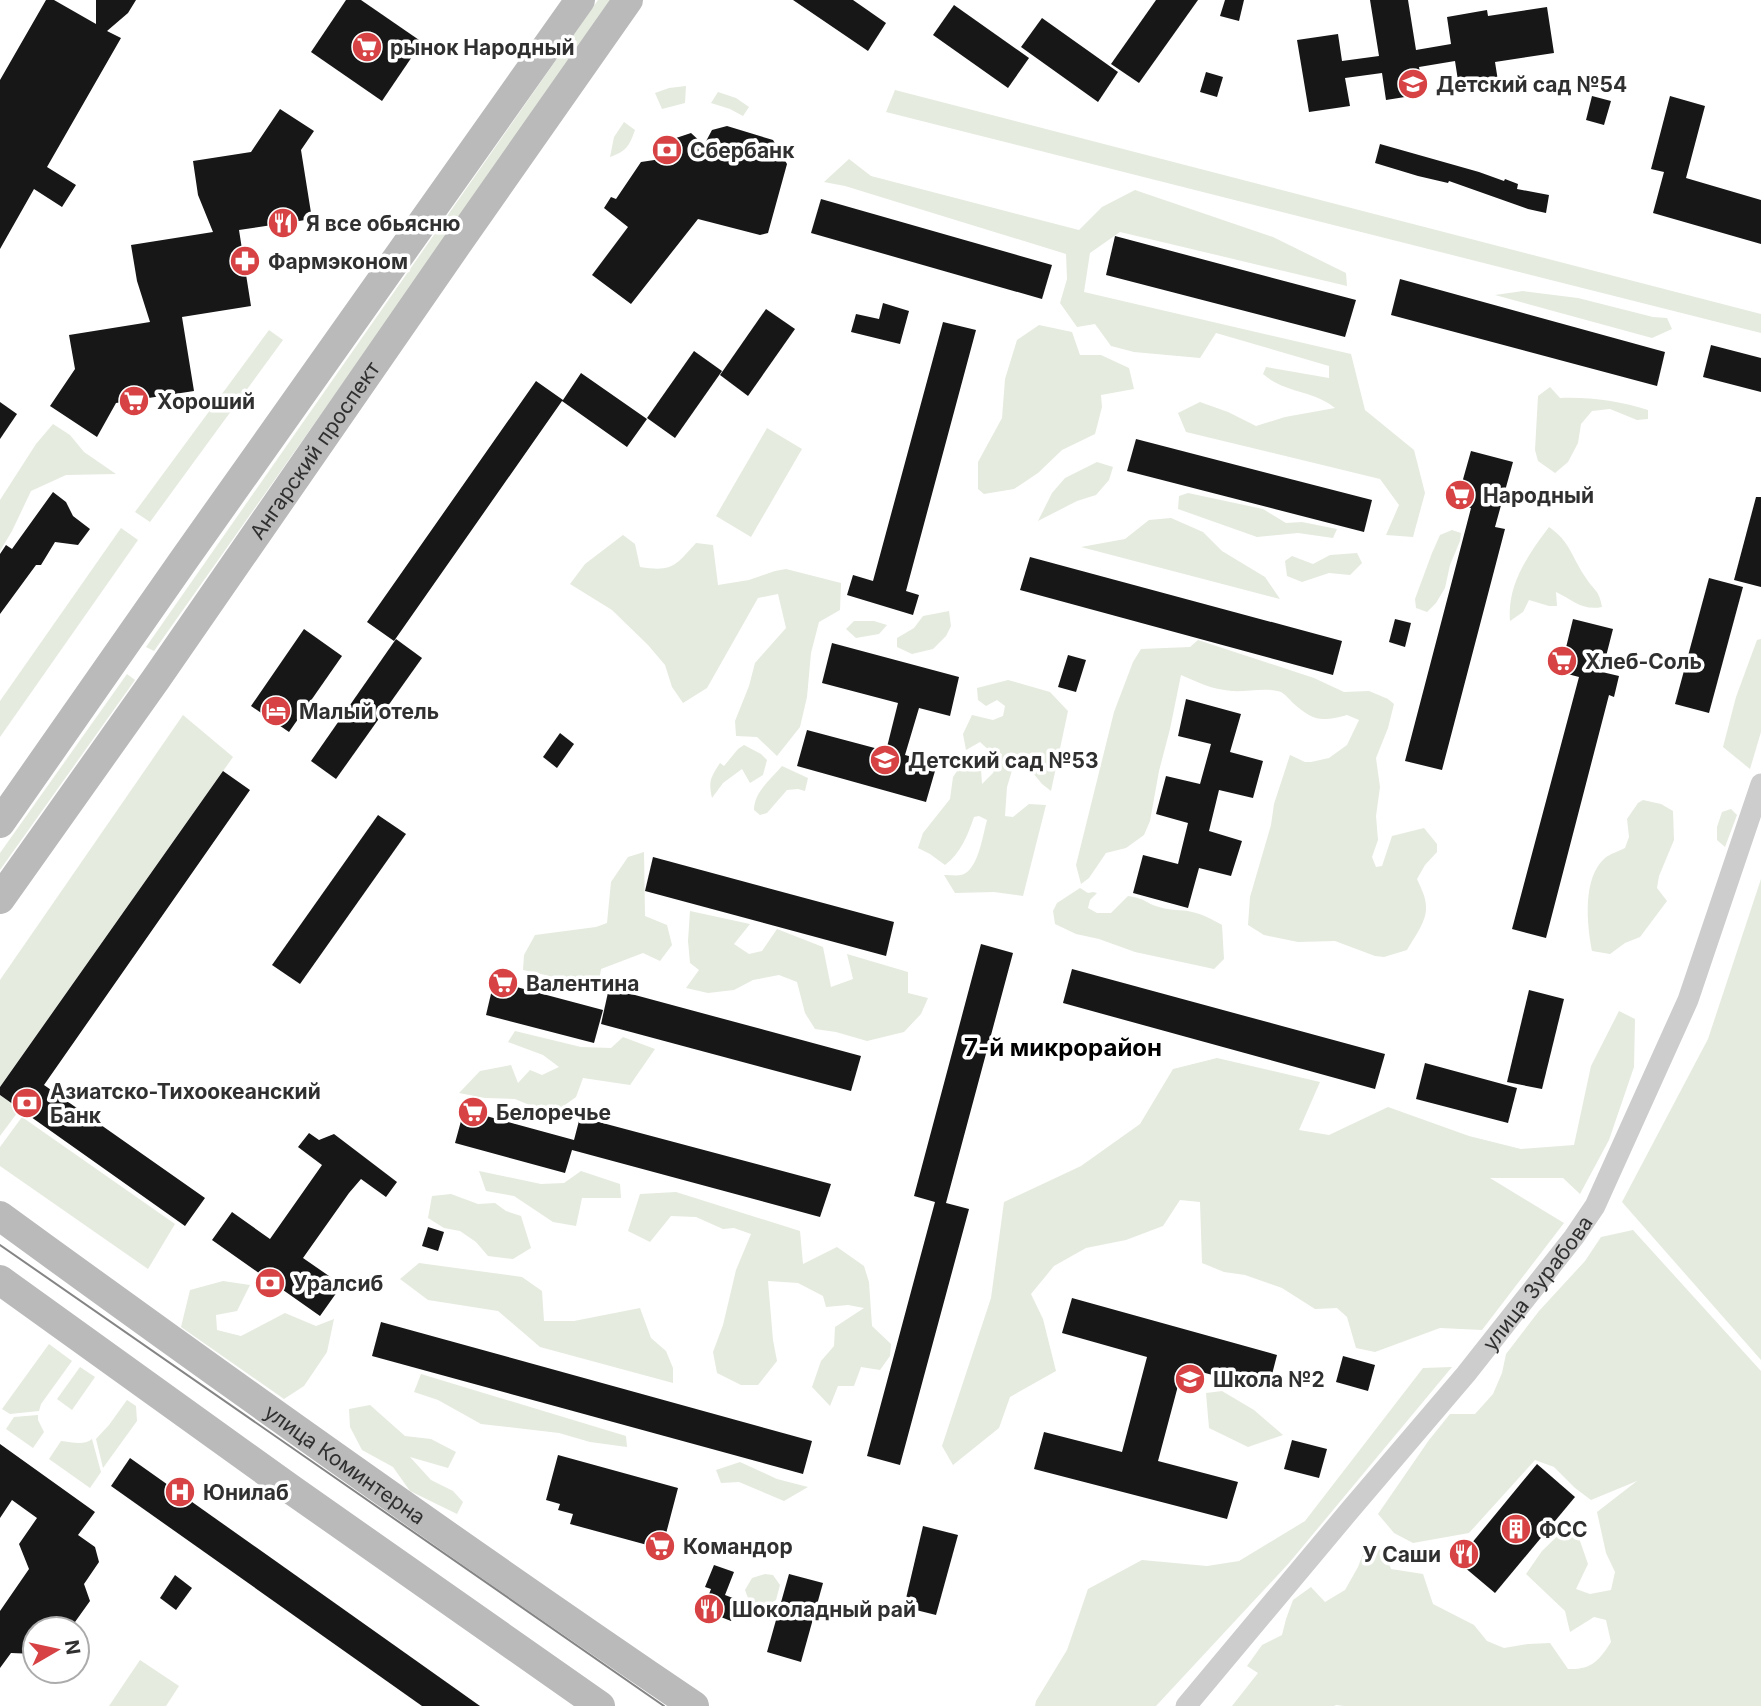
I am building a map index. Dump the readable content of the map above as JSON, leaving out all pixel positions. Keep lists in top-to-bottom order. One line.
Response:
{"streets":{"street":["Ангарский проспект","улица Зурабова","улица Коминтерна"]},"districts":["7-й микрорайон"],"places":{"supermarket":["рынок Народный","Хороший","Народный","Хлеб-Соль","Валентина","Белоречье","Командор"],"school or university":["Детский сад №54","Детский сад №53","Школа №2"],"bank":["Сбербанк","Азиатско-Тихоокеанский Банк","Уралсиб"],"restaurant":["Я все обьясню","У Саши","Шоколадный рай"],"pharmacy":["Фармэконом"],"hotel":["Малый отель"],"hospital":["Юнилаб"],"building":["ФСС"]},"north":"right"}
